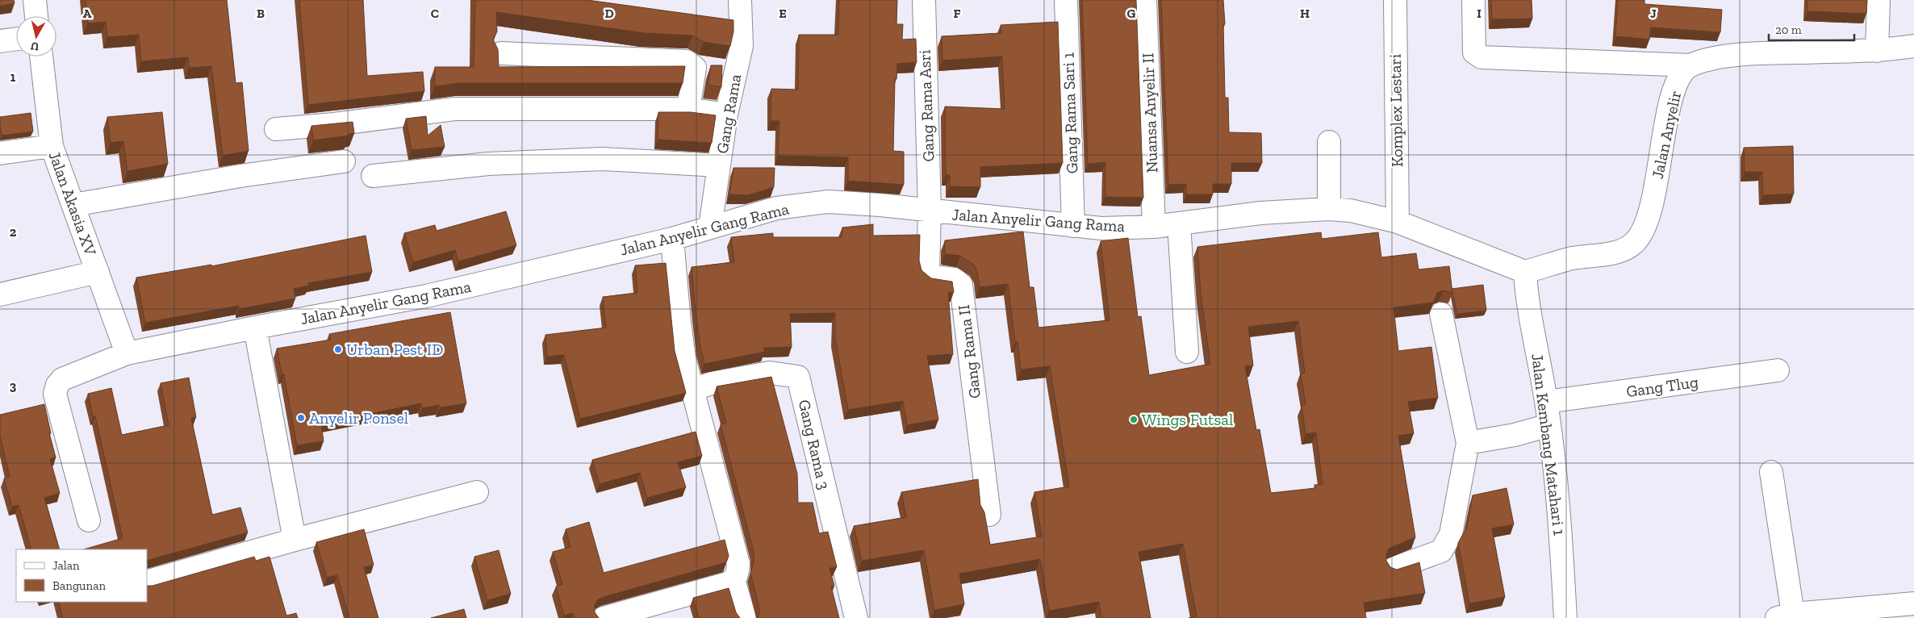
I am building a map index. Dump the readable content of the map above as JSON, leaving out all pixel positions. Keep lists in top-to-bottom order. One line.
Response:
{"streets":{"street":["Gang Rama Asri","Komplex Lestari","Gang Rama Sari 1","Nuansa Anyelir II","Gang Rama","Jalan Anyelir","Jalan Akasia XV","Jalan Anyelir Gang Rama","Gang Rama II","Gang Tlug","Gang Rama 3","Jalan Kembang Matahari 1"]},"crossings":[["Gang Rama Asri","Jalan Anyelir Gang Rama"],["Gang Rama Asri","Gang Rama II"],["Komplex Lestari","Jalan Anyelir Gang Rama"],["Gang Rama Sari 1","Jalan Anyelir Gang Rama"],["Nuansa Anyelir II","Jalan Anyelir Gang Rama"],["Gang Rama","Jalan Anyelir Gang Rama"],["Jalan Anyelir","Jalan Anyelir Gang Rama"],["Jalan Anyelir","Jalan Kembang Matahari 1"],["Jalan Akasia XV","Jalan Anyelir Gang Rama"],["Jalan Anyelir Gang Rama","Gang Rama II"],["Jalan Anyelir Gang Rama","Jalan Kembang Matahari 1"],["Gang Tlug","Jalan Kembang Matahari 1"]],"places":["Urban Pest ID","Anyelir Ponsel","Wings Futsal"],"legend":["Jalan","Bangunan"],"scale_bar":"20 m","north":"bottom","grid":{"columns":["A","B","C","D","E","F","G","H","I","J"],"rows":["1","2","3"]}}
